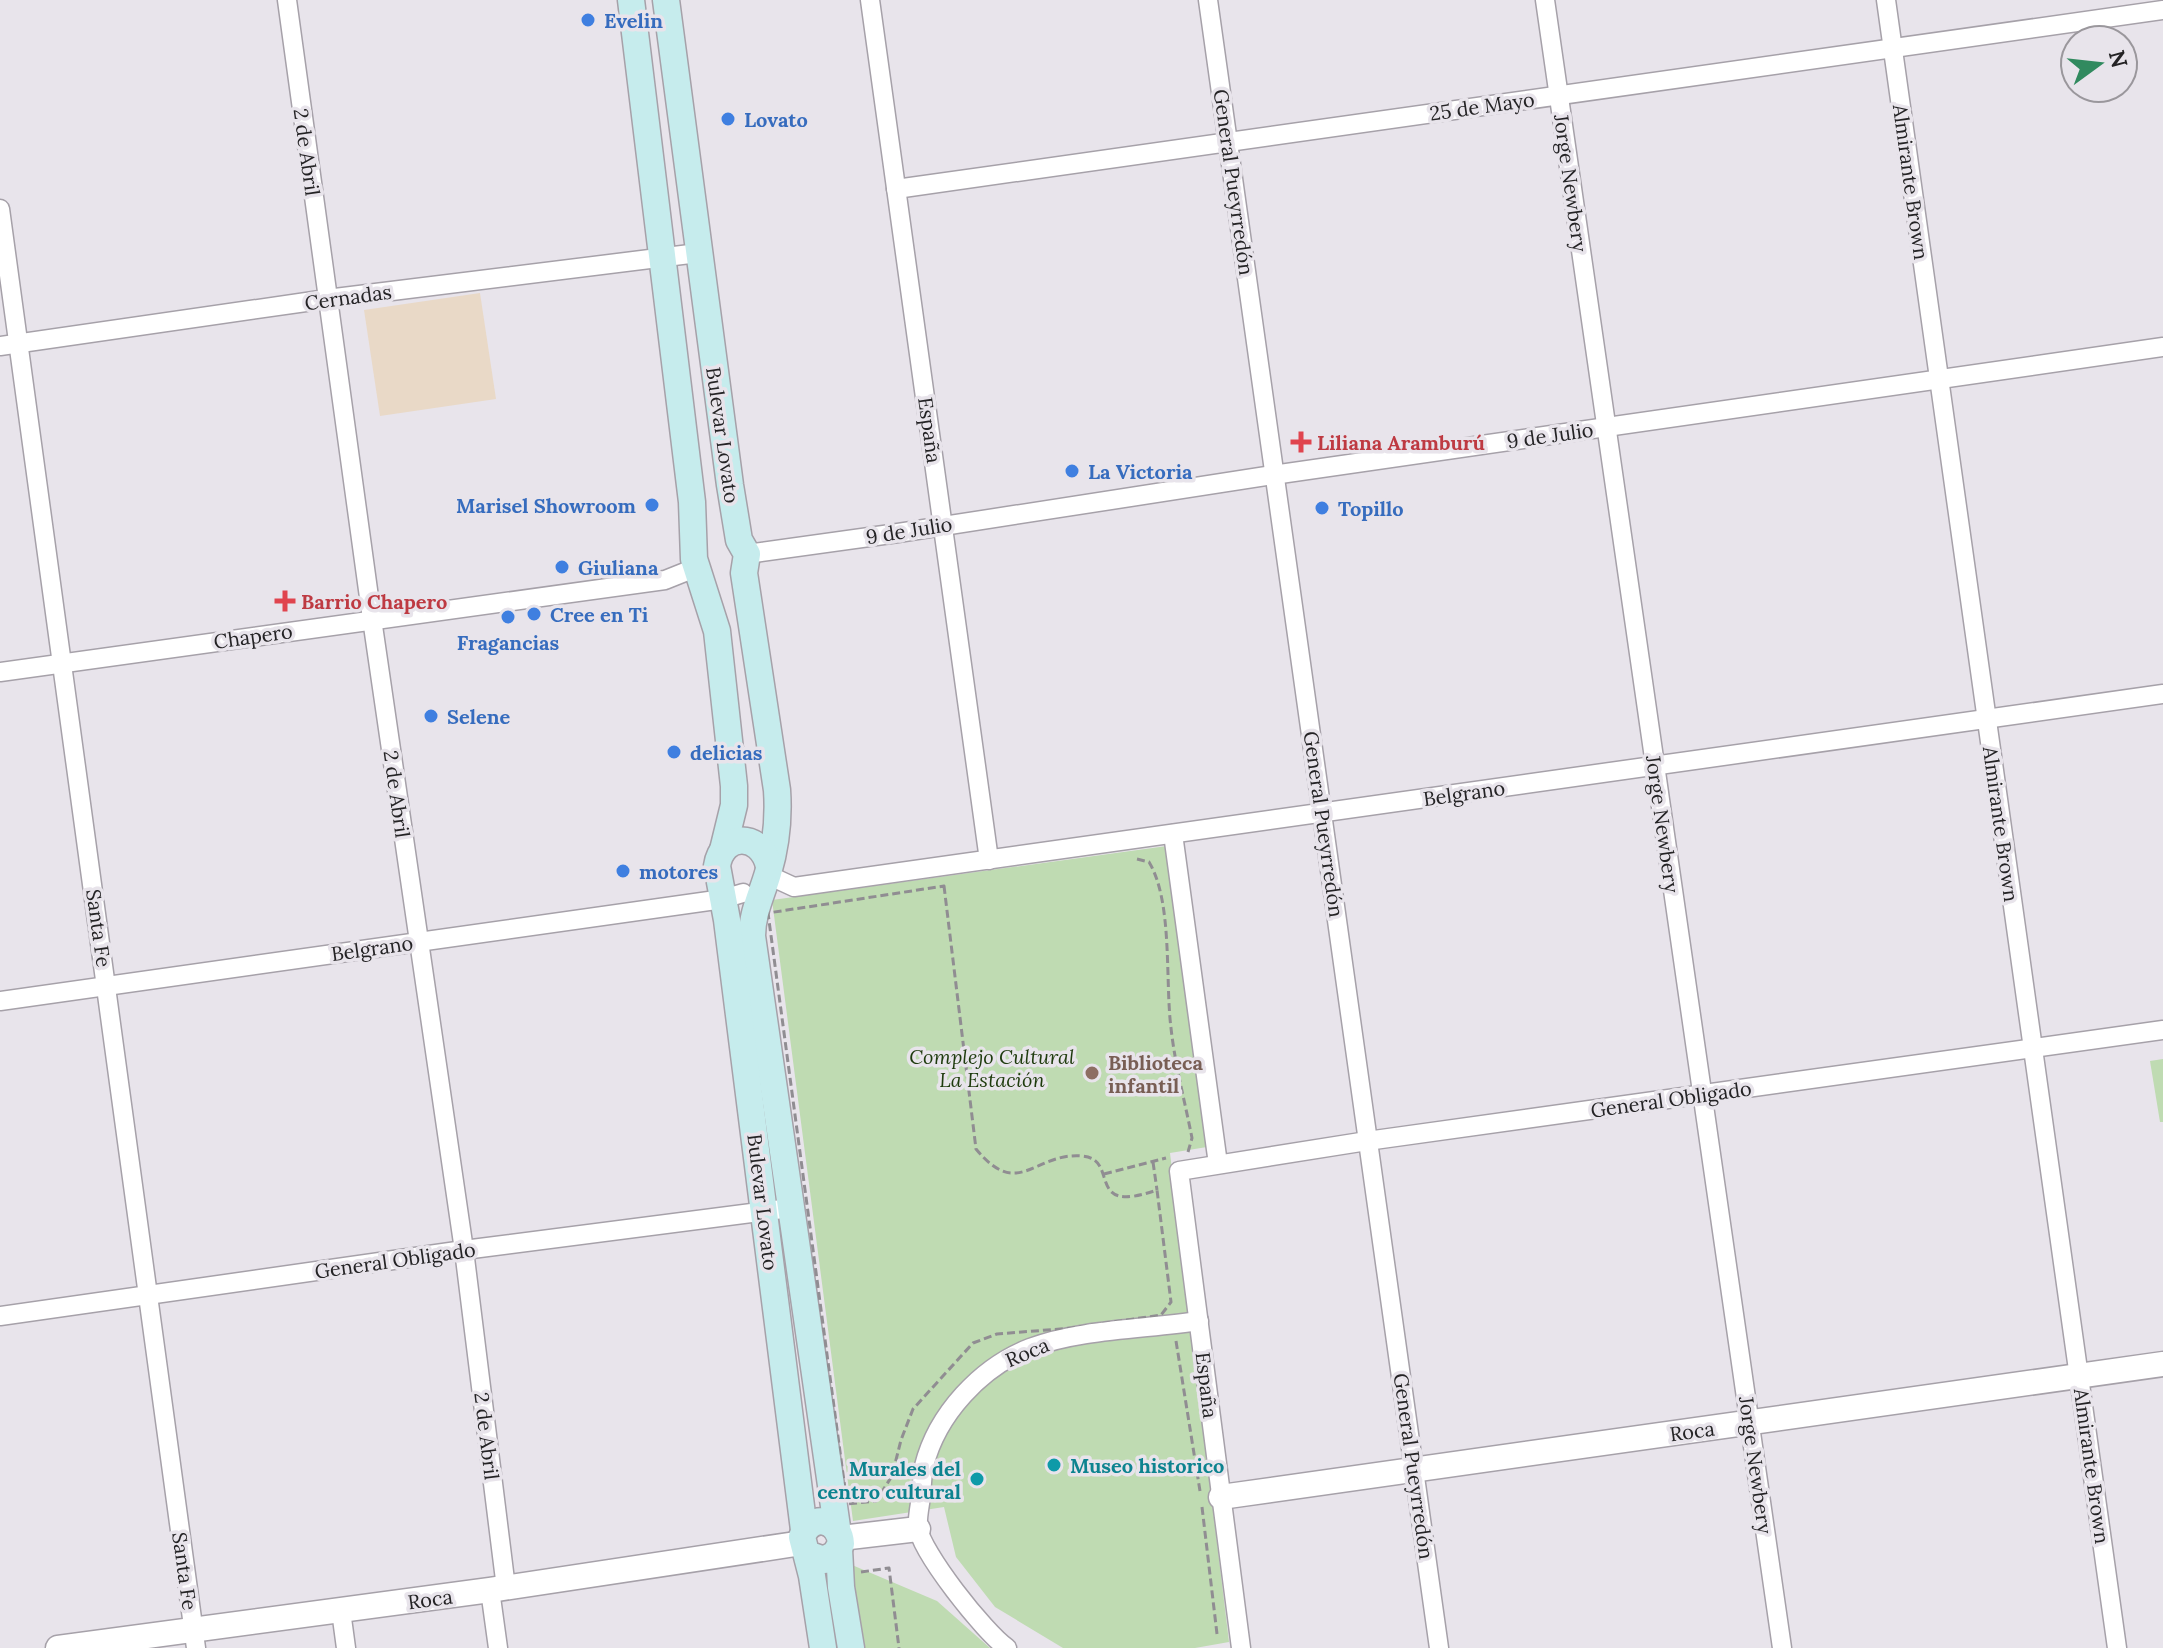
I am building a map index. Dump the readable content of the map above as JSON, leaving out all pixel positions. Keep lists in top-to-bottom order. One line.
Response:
{"streets":{"main road":["Bulevar Lovato","9 de Julio","Roca"],"street":["25 de Mayo","2 de Abril","General Pueyrredón","Almirante Brown","Jorge Newbery","Cernadas","España","Chapero","Belgrano","Santa Fe","General Obligado"]},"crossings":[["25 de Mayo","General Pueyrredón"],["25 de Mayo","Almirante Brown"],["25 de Mayo","Jorge Newbery"],["25 de Mayo","España"],["2 de Abril","Cernadas"],["2 de Abril","Chapero"],["2 de Abril","Belgrano"],["2 de Abril","General Obligado"],["2 de Abril","Roca"],["General Pueyrredón","9 de Julio"],["General Pueyrredón","Belgrano"],["General Pueyrredón","General Obligado"],["General Pueyrredón","Roca"],["Almirante Brown","9 de Julio"],["Almirante Brown","Belgrano"],["Almirante Brown","General Obligado"],["Almirante Brown","Roca"],["Jorge Newbery","9 de Julio"],["Jorge Newbery","Belgrano"],["Jorge Newbery","General Obligado"],["Jorge Newbery","Roca"],["Cernadas","Bulevar Lovato"],["Cernadas","Santa Fe"],["España","9 de Julio"],["España","Belgrano"],["España","General Obligado"],["España","Roca"],["Bulevar Lovato","9 de Julio"],["Bulevar Lovato","Chapero"],["Bulevar Lovato","Belgrano"],["Bulevar Lovato","General Obligado"],["Bulevar Lovato","Roca"],["9 de Julio","Chapero"],["Chapero","Santa Fe"],["Belgrano","Santa Fe"],["Santa Fe","General Obligado"],["Santa Fe","Roca"]],"parks":["Complejo Cultural La Estación"],"places":{"other":["Evelin","Lovato","La Victoria","Marisel Showroom","Topillo","Giuliana","Cree en Ti","Fragancias","Selene","delicias","motores","Biblioteca infantil","Museo historico","Murales del centro cultural"],"health":["Liliana Aramburú","Barrio Chapero"]},"north":"right"}
